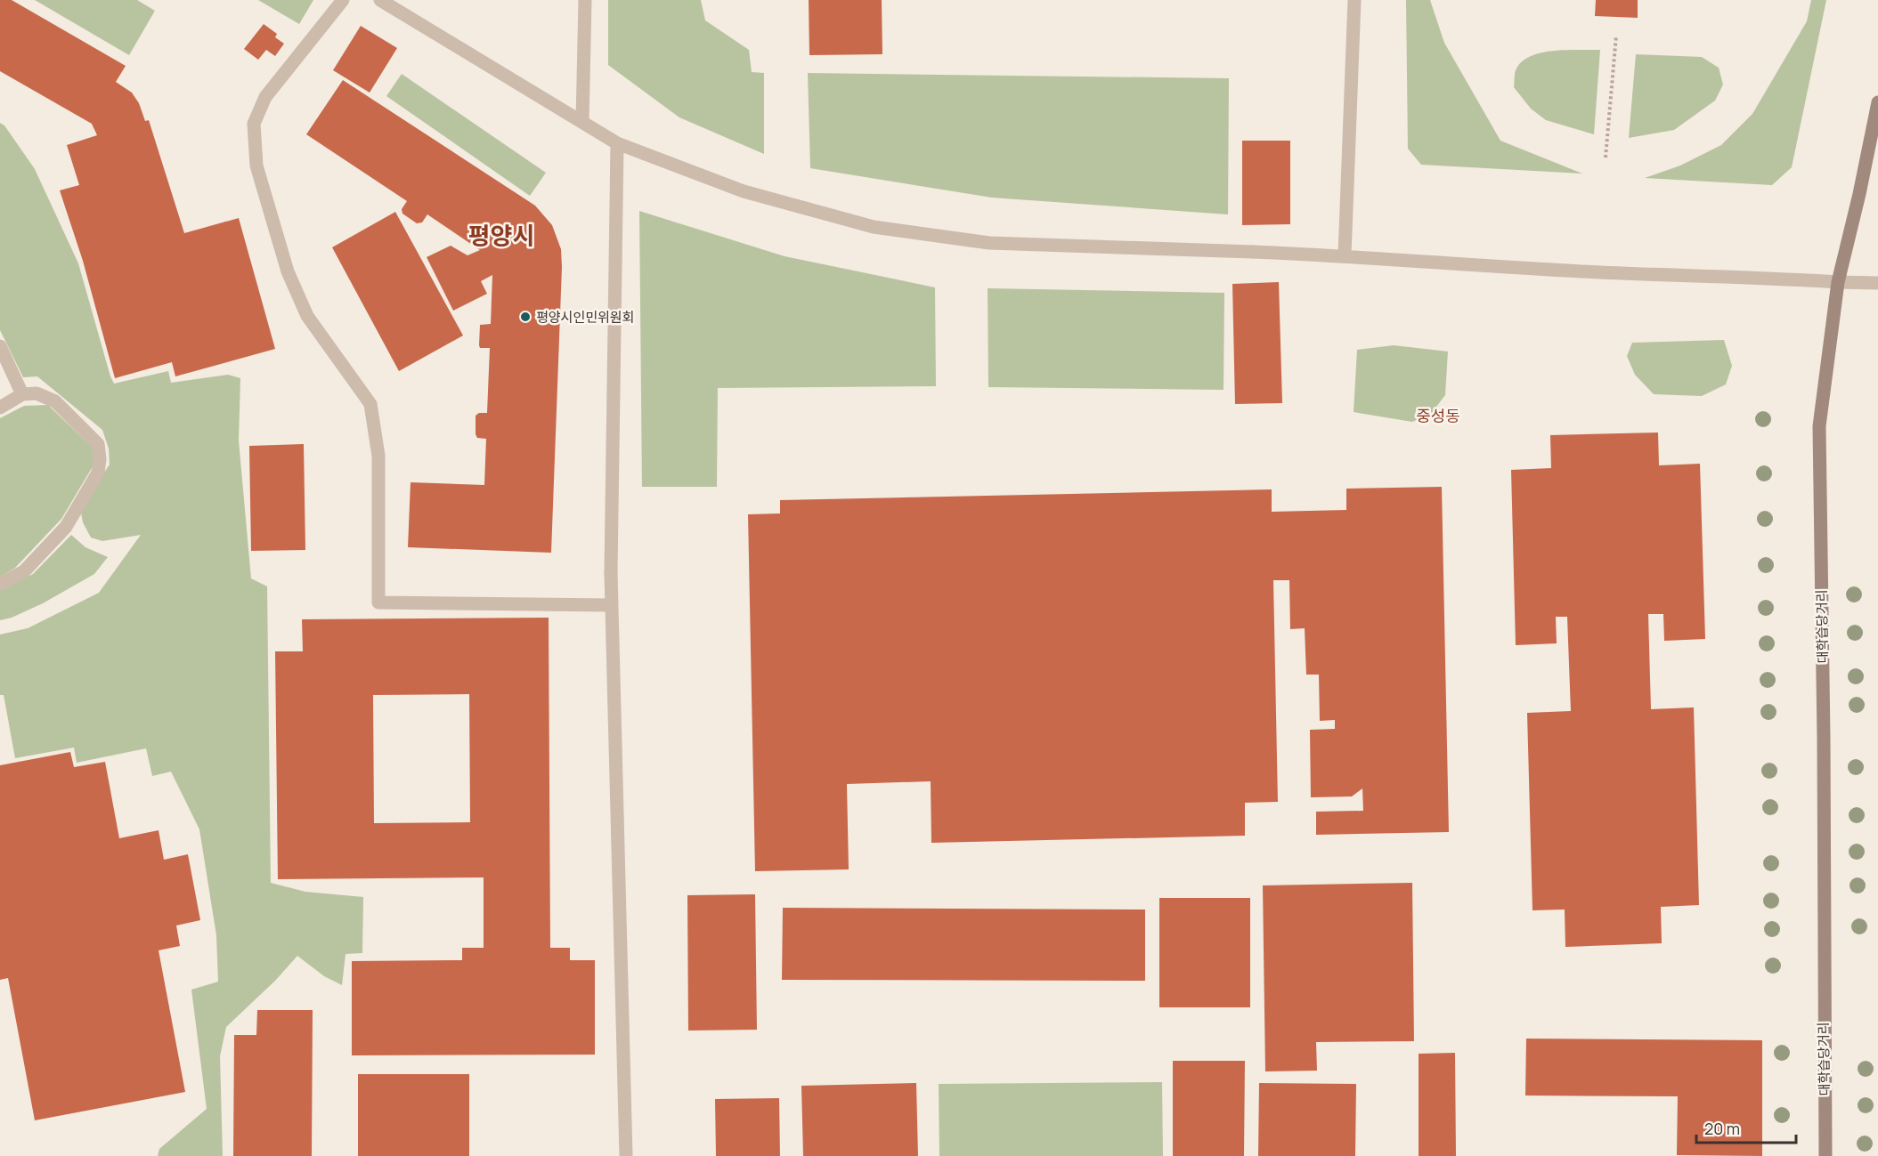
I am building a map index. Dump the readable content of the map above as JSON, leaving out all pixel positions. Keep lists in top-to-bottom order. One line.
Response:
{"streets":{"main road":["대학습당거리"]},"districts":["평양시","중성동"],"places":["평양시인민위원회"],"scale_bar":"20 m"}
